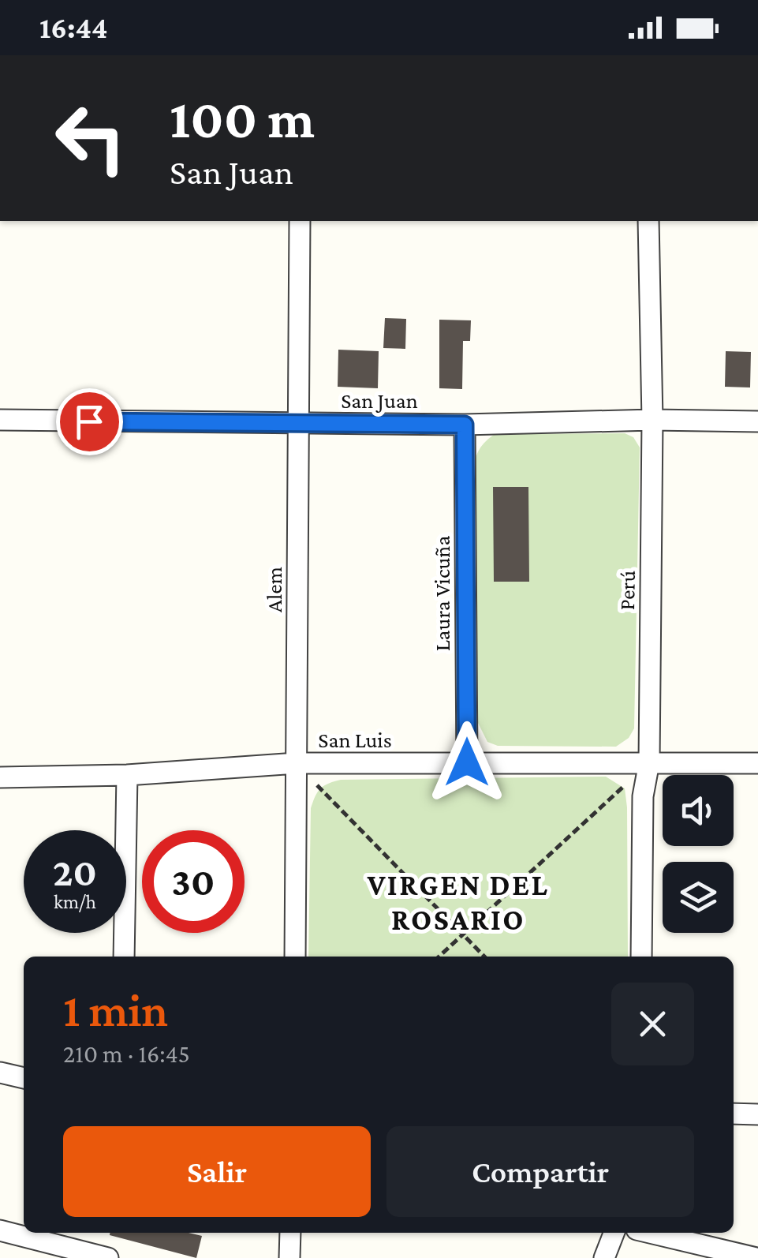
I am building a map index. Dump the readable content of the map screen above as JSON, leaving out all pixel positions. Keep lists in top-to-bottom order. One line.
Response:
{"streets":{"street":["San Juan","Alem","Perú","Laura Vicuña","San Luis"]},"crossings":[["San Juan","Alem"],["San Juan","Perú"],["San Juan","Laura Vicuña"],["Alem","San Luis"],["Perú","San Luis"],["Laura Vicuña","San Luis"]],"districts":["VIRGEN DEL ROSARIO"],"page":{"status":"16:44","turn":["100 m","San Juan"],"speed":"20 km/h","limit":"30","heading":["1 min","210 m · 16:45"],"buttons":["Salir","Compartir"]}}
